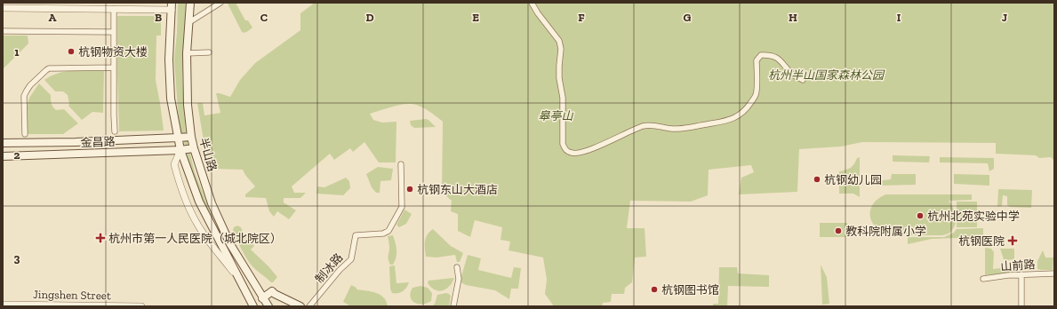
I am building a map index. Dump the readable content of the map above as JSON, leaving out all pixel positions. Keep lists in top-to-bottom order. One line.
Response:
{"streets":{"main road":["金昌路","半山路"],"street":["山前路","制冰路","Jingshen Street"]},"crossings":[["金昌路","半山路"]],"parks":["杭州半山国家森林公园","皋亭山"],"places":{"other":["杭钢物资大楼","杭钢幼儿园","杭钢东山大酒店","杭州北苑实验中学","教科院附属小学","杭钢图书馆"],"health":["杭州市第一人民医院（城北院区）","杭钢医院"]},"grid":{"columns":["A","B","C","D","E","F","G","H","I","J"],"rows":["1","2","3"]}}
